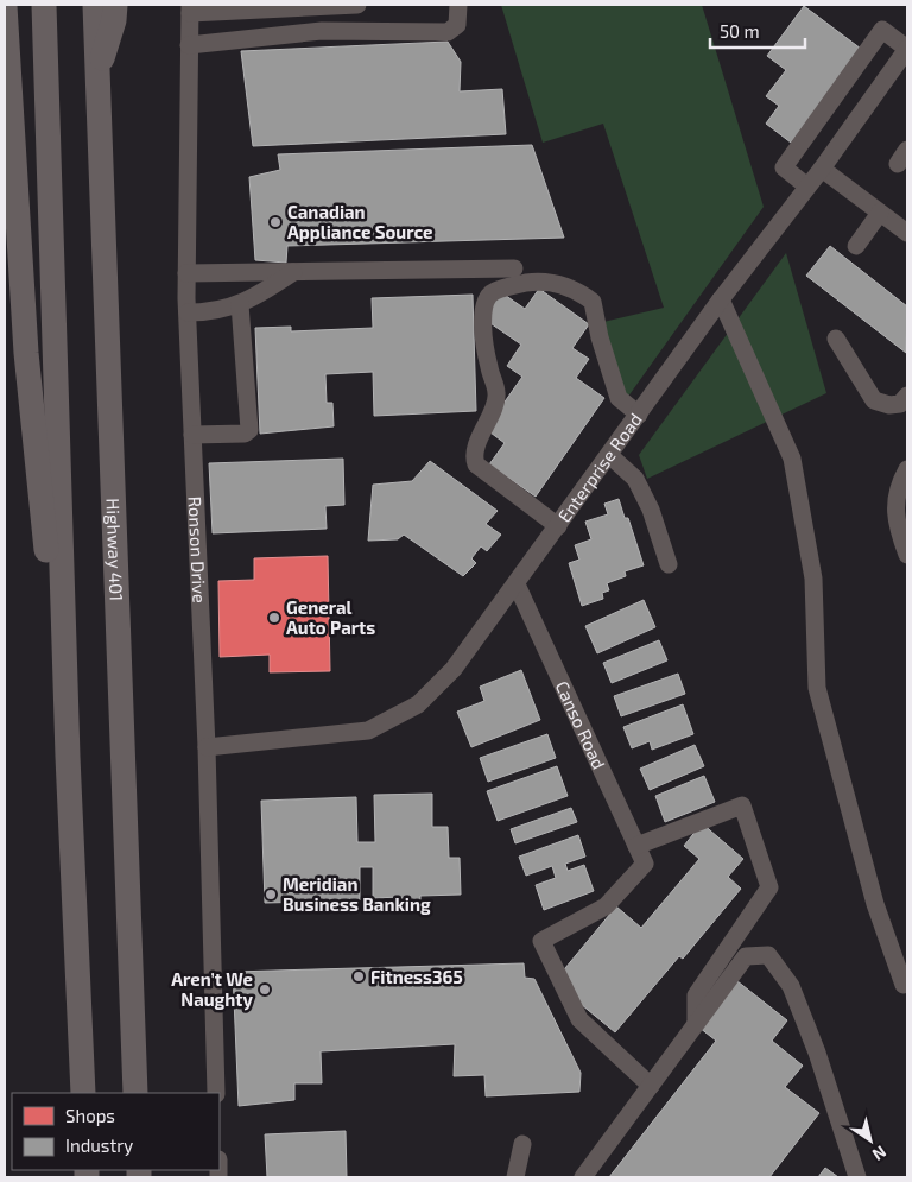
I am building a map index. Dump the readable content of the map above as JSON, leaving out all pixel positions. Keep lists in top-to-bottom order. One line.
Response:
{"streets":{"highway":["Highway 401"],"street":["Enterprise Road","Ronson Drive","Canso Road"]},"crossings":[["Enterprise Road","Ronson Drive"],["Enterprise Road","Canso Road"]],"places":["Canadian Appliance Source","General Auto Parts","Meridian Business Banking","Fitness365","Aren’t We Naughty"],"legend":["Shops","Industry"],"scale_bar":"50 m","north":"bottom right"}
